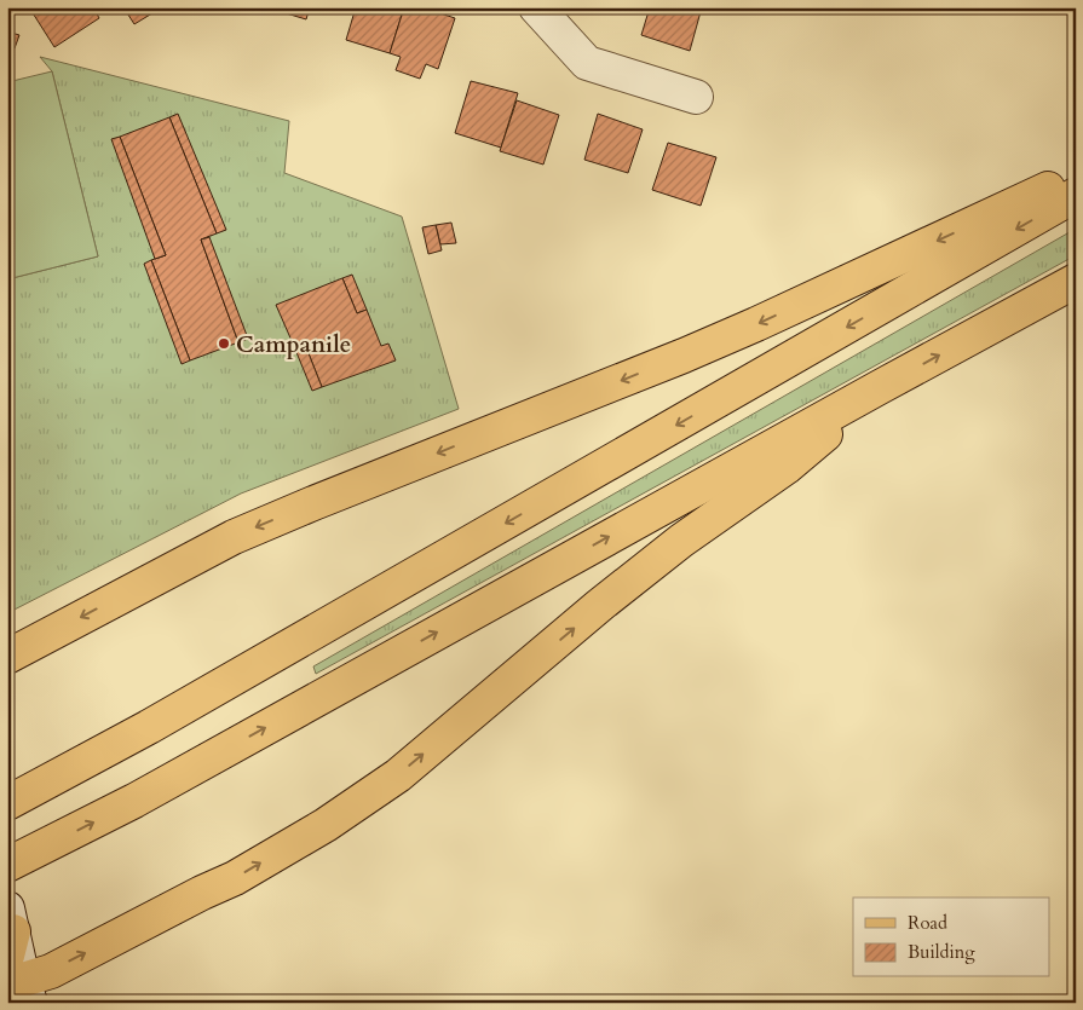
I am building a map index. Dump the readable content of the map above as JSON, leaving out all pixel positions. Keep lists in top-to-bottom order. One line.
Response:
{"places":["Campanile"],"legend":["Road","Building"]}
